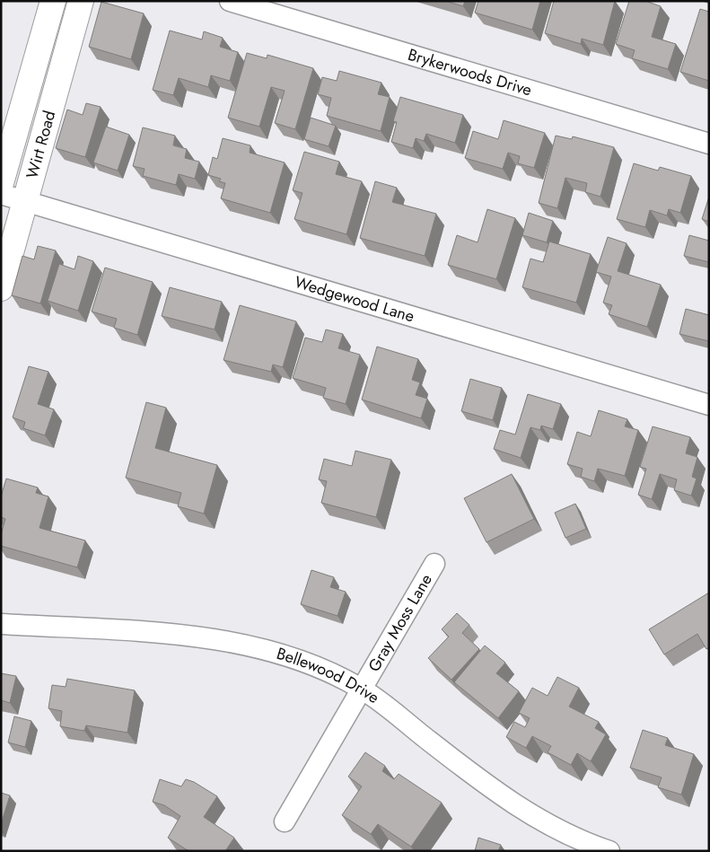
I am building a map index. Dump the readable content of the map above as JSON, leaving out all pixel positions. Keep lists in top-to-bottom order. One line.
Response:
{"streets":{"main road":["Wirt Road"],"street":["Brykerwoods Drive","Wedgewood Lane","Gray Moss Lane","Bellewood Drive"]},"crossings":[["Wirt Road","Wedgewood Lane"],["Gray Moss Lane","Bellewood Drive"]]}
